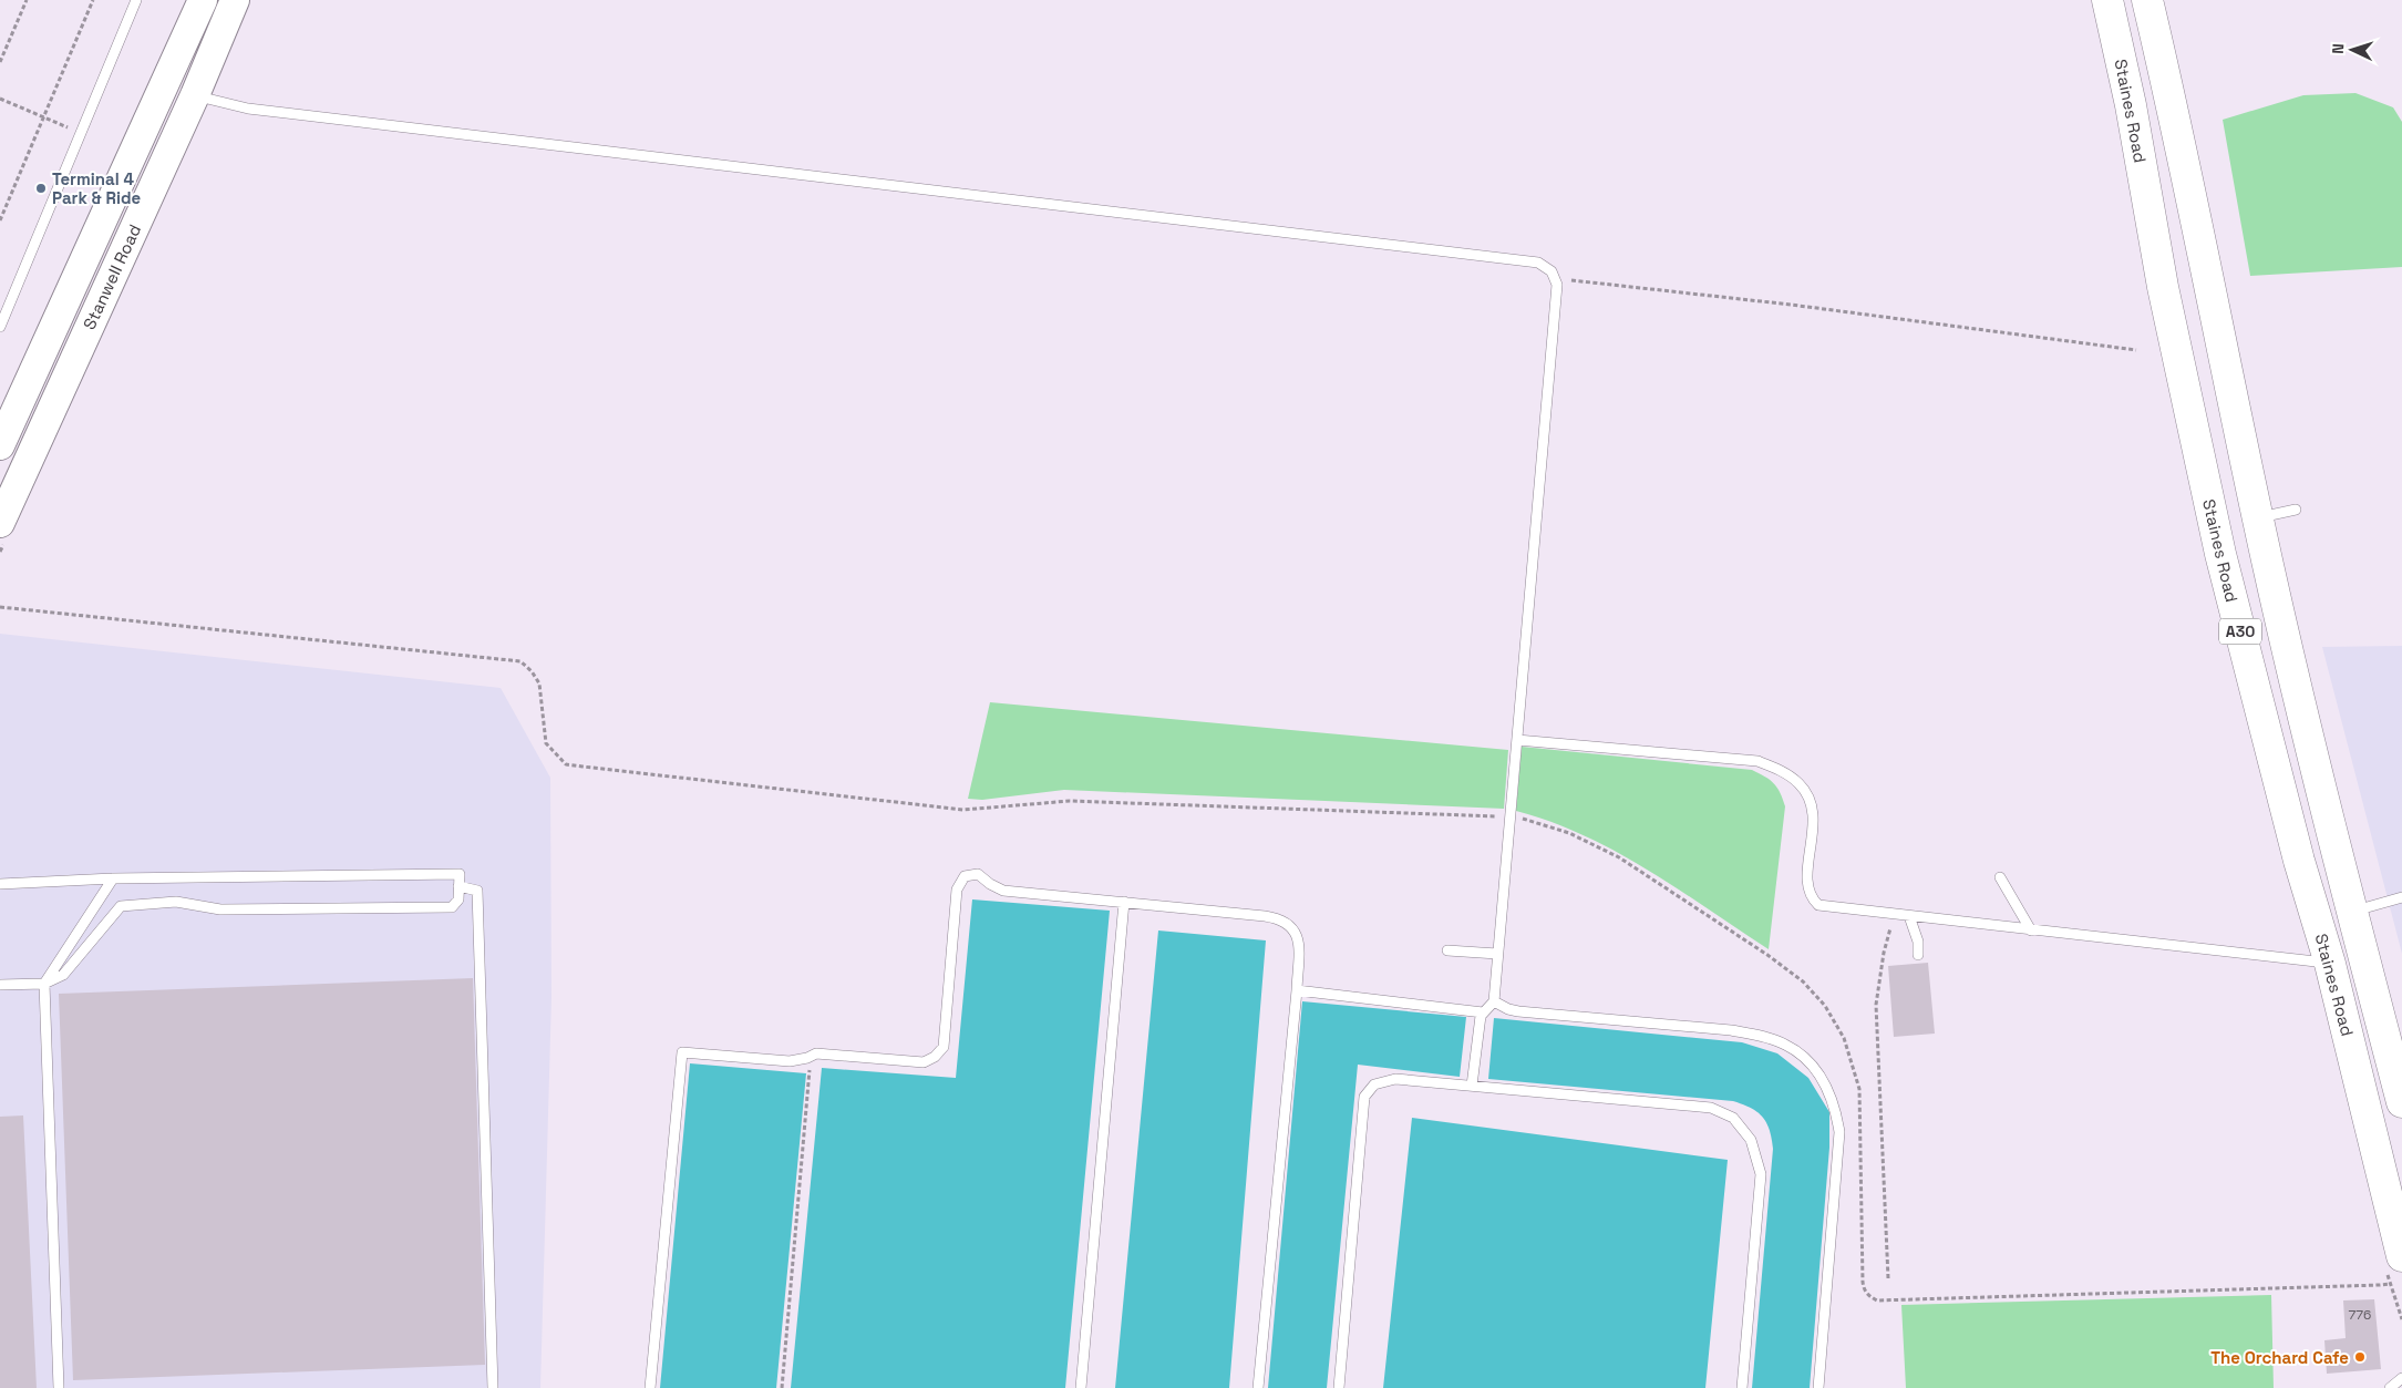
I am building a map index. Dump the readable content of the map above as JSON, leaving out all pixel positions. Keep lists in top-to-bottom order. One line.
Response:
{"streets":{"highway":["Staines Road","A30"],"street":["Stanwell Road"]},"places":["Terminal 4 Park & Ride","The Orchard Cafe"],"house_numbers":["776"],"north":"left"}
